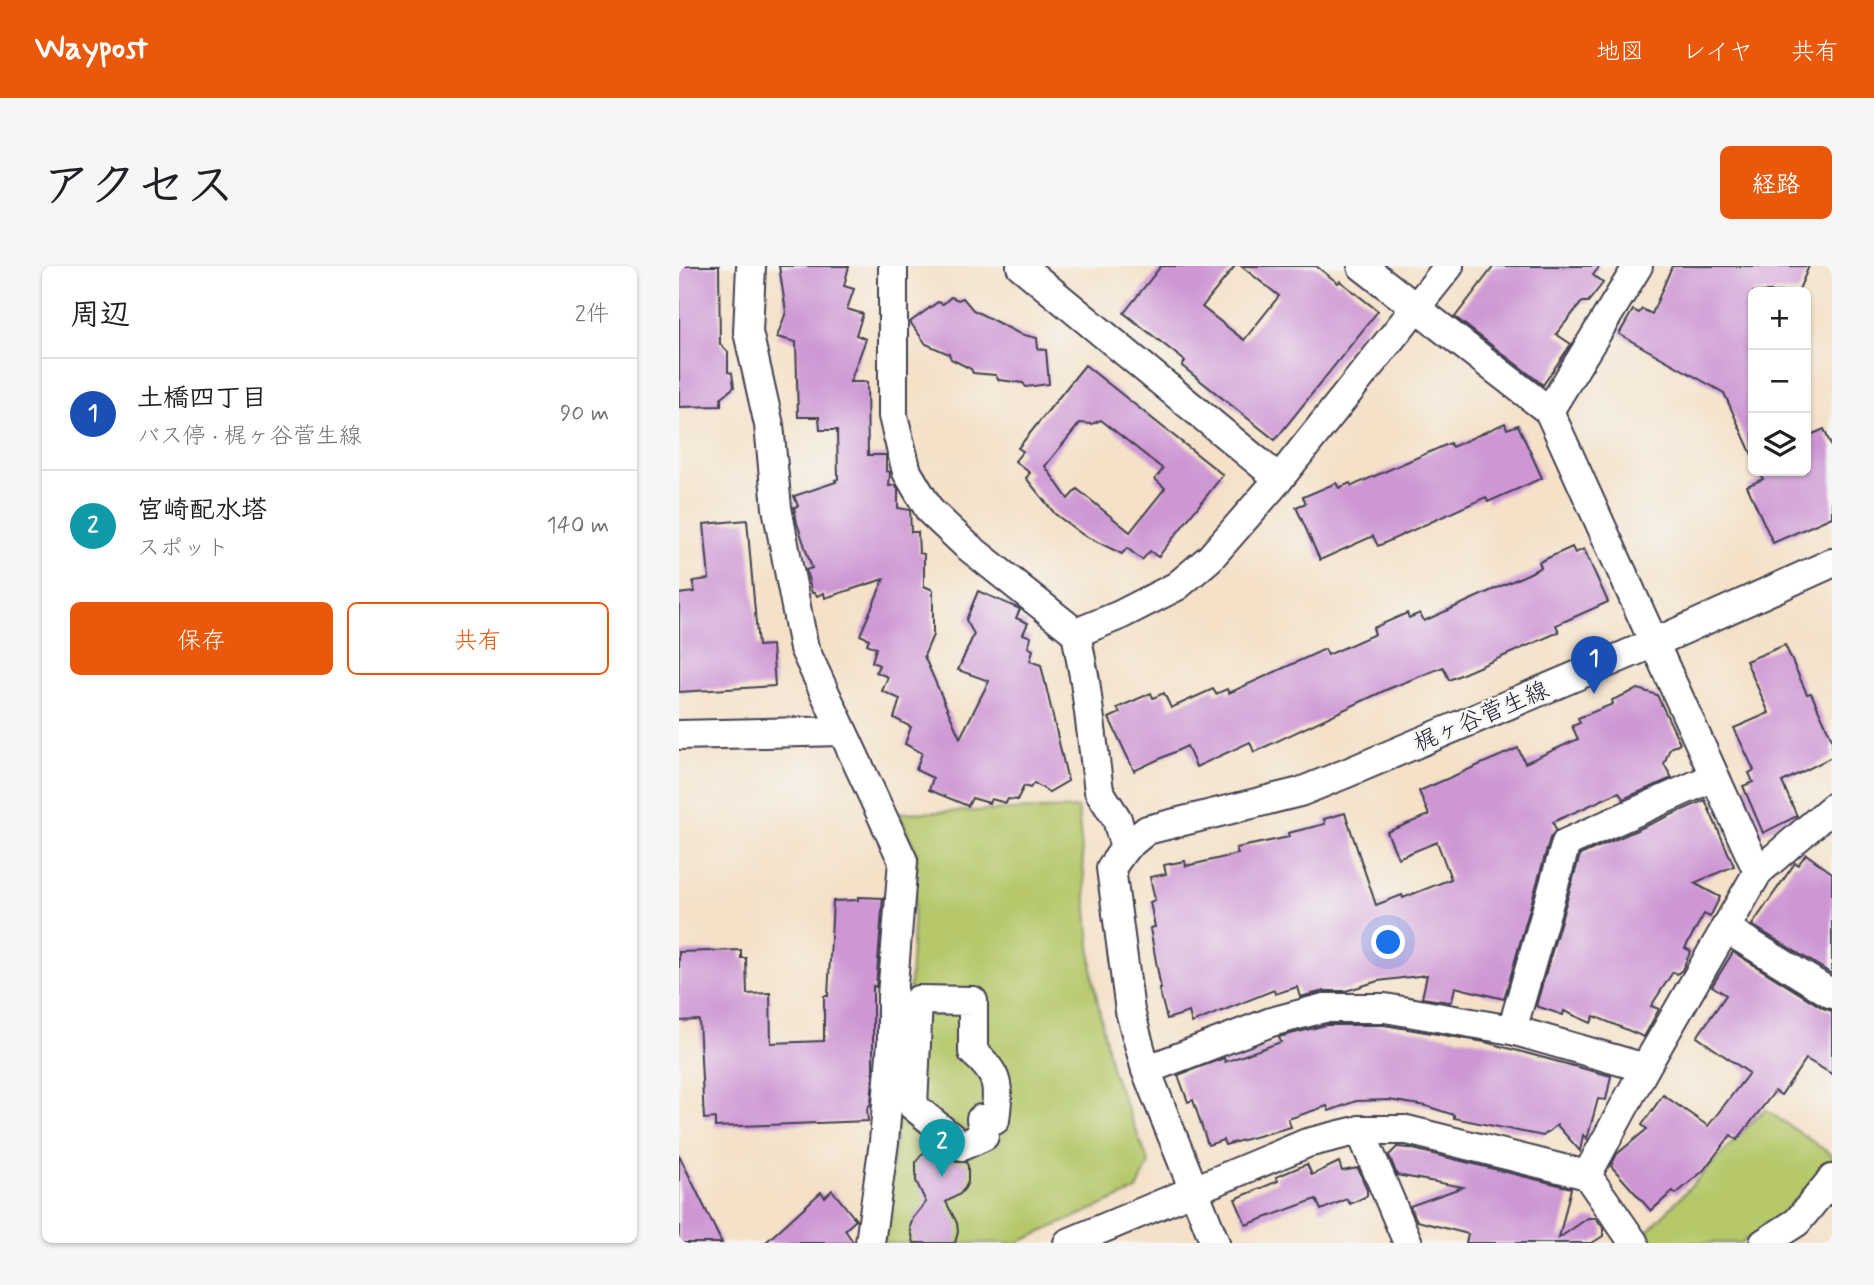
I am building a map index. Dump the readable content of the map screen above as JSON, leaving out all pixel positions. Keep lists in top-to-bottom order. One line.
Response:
{"streets":{"street":["梶ヶ谷菅生線"]},"page":{"header":"Waypost","nav":["地図","レイヤ","共有"],"title":"アクセス","buttons":["経路",["保存","共有"]],"heading":["周辺","2件"],"map_buttons":["+","−"],"list":[{"mark":"1","name":"土橋四丁目","note":"バス停 · 梶ヶ谷菅生線","value":"90 m"},{"mark":"2","name":"宮崎配水塔","note":"スポット","value":"140 m"}],"pins":["1","2"]}}
